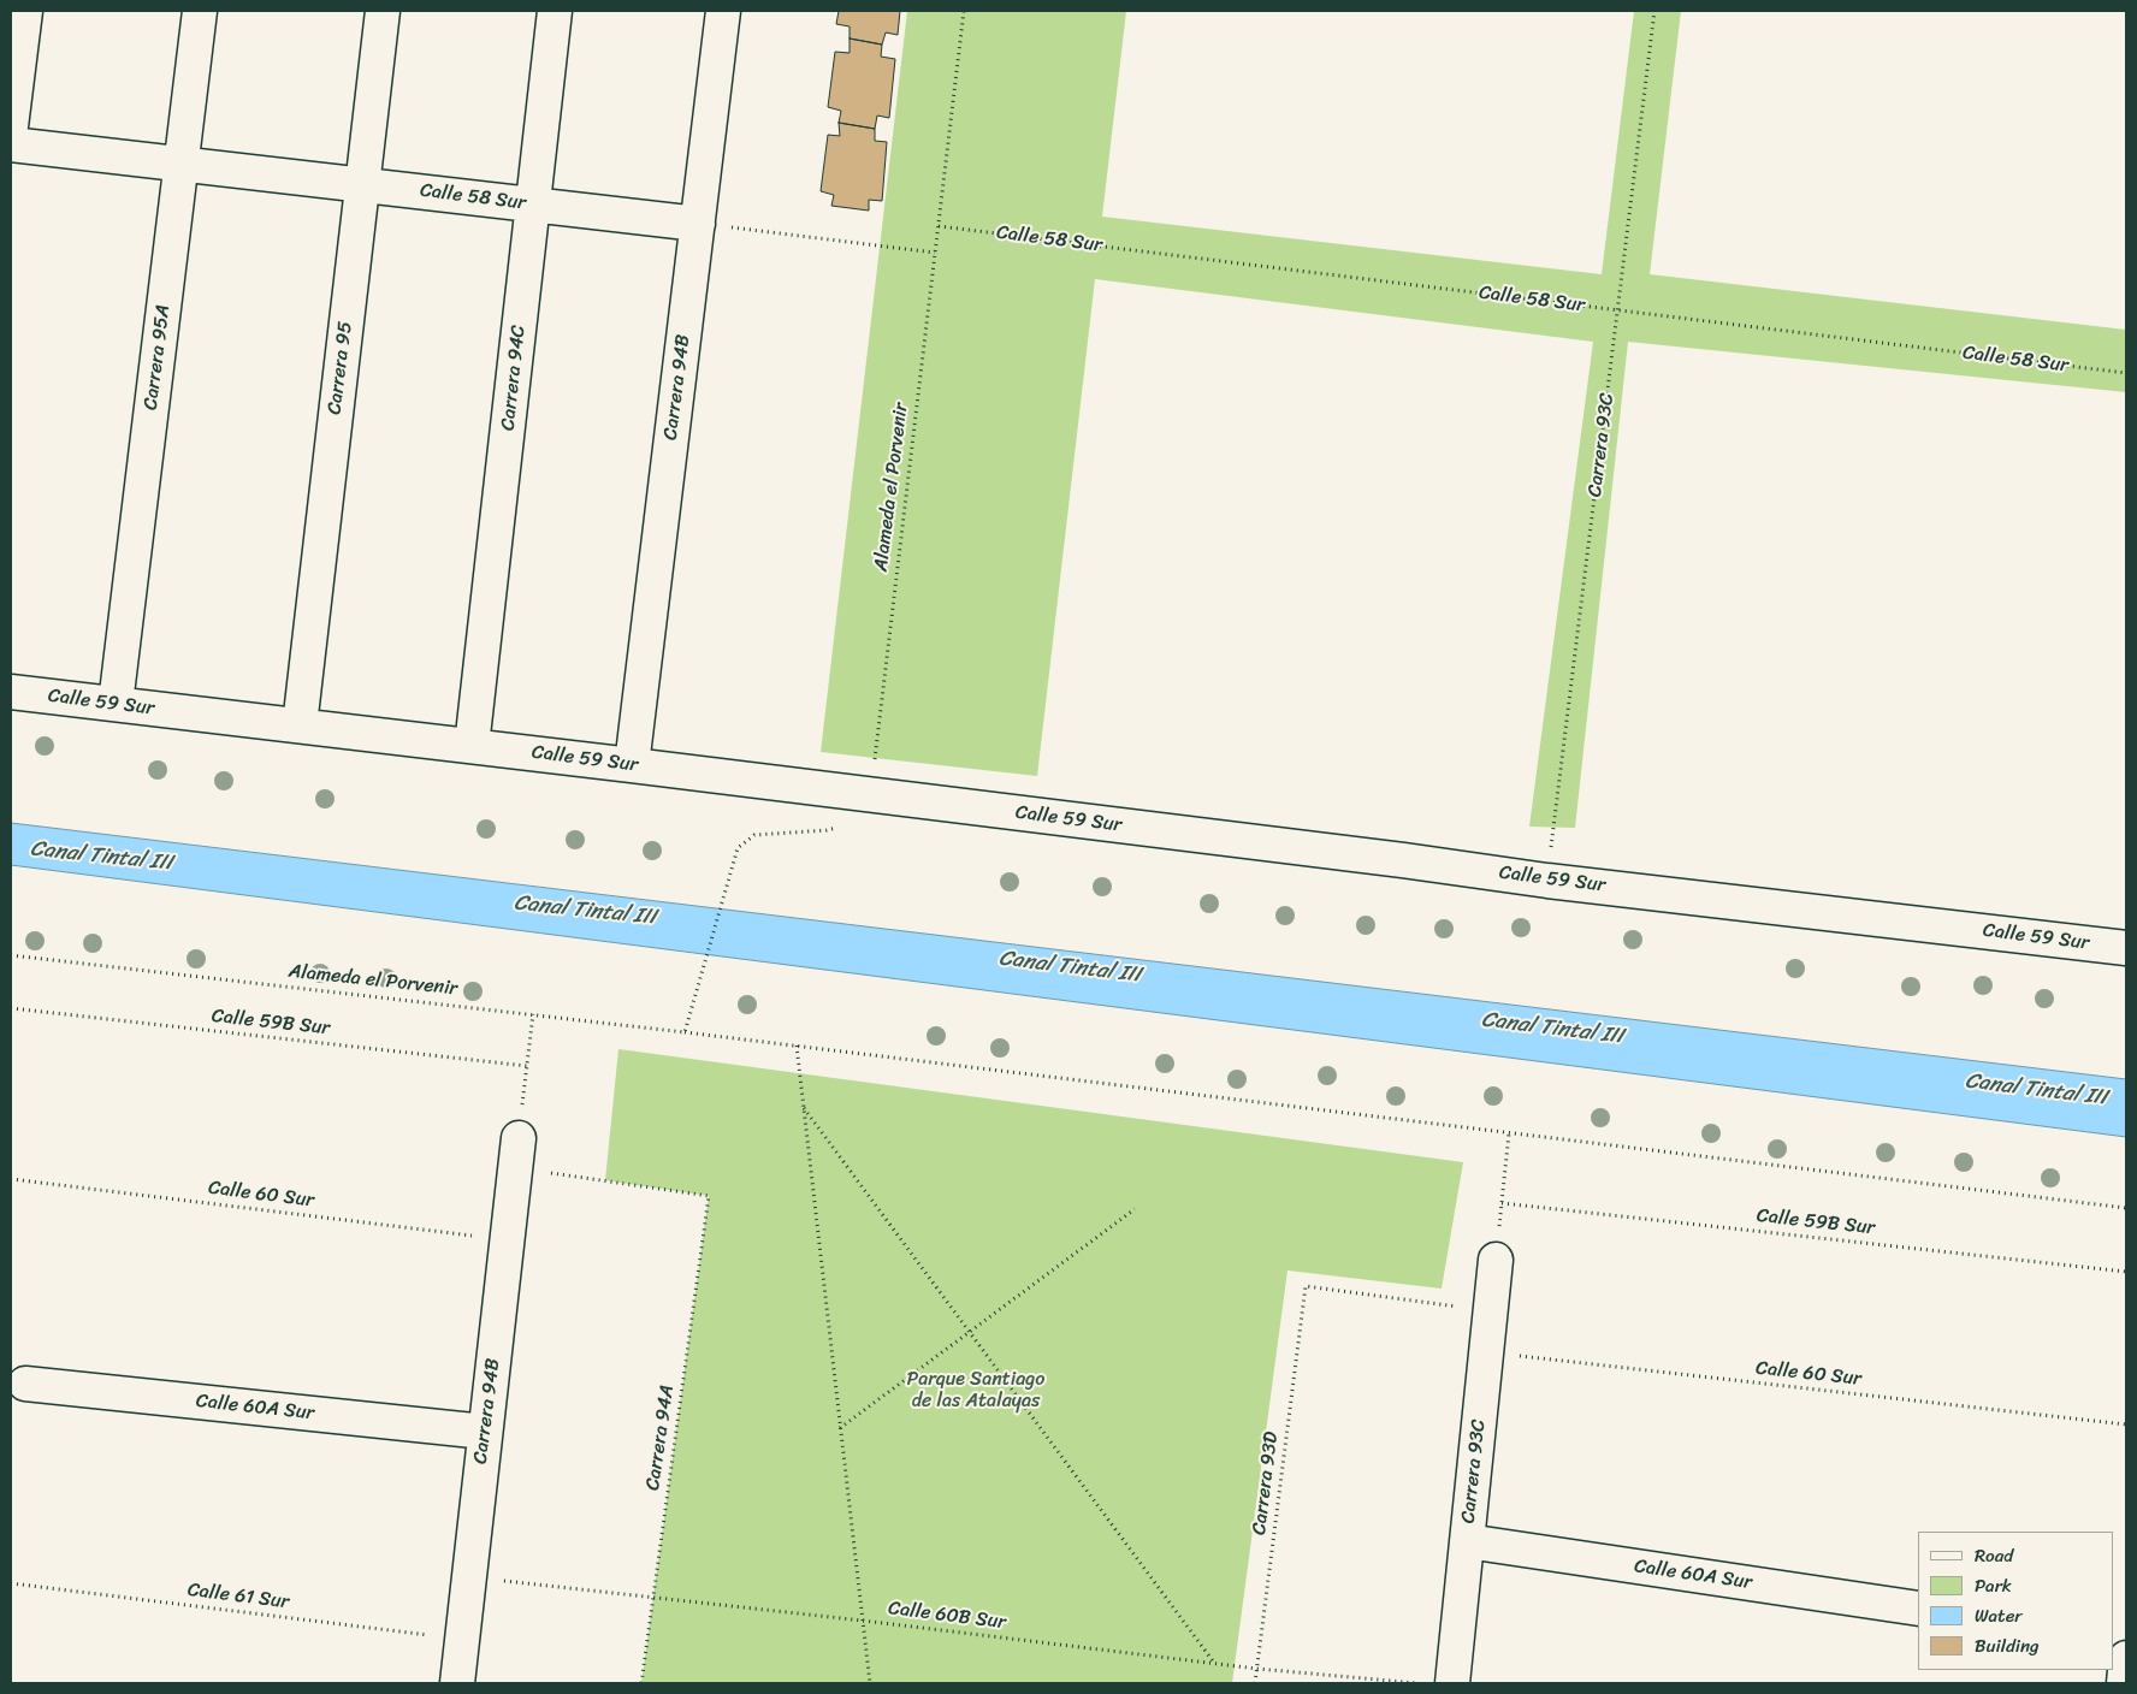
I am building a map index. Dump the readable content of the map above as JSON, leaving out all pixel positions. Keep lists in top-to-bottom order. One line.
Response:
{"streets":{"street":["Calle 58 Sur","Carrera 95A","Carrera 95","Carrera 94C","Carrera 94B","Carrera 93C","Calle 59 Sur","Calle 60A Sur"],"path":["Alameda el Porvenir","Calle 59B Sur","Calle 60 Sur","Carrera 94A","Carrera 93D","Calle 61 Sur","Calle 60B Sur"]},"crossings":[["Calle 58 Sur","Carrera 95A"],["Calle 58 Sur","Carrera 95"],["Calle 58 Sur","Carrera 94C"],["Calle 58 Sur","Carrera 94B"],["Calle 58 Sur","Carrera 93C"],["Calle 58 Sur","Alameda el Porvenir"],["Carrera 95A","Calle 59 Sur"],["Carrera 95","Calle 59 Sur"],["Carrera 94C","Calle 59 Sur"],["Carrera 94B","Calle 59 Sur"],["Carrera 94B","Calle 60 Sur"],["Carrera 94B","Calle 60A Sur"],["Carrera 94B","Carrera 94A"],["Carrera 94B","Calle 61 Sur"],["Carrera 94B","Calle 60B Sur"],["Carrera 93C","Calle 59 Sur"],["Carrera 93C","Calle 60 Sur"],["Carrera 93C","Calle 60A Sur"],["Carrera 93C","Carrera 93D"],["Alameda el Porvenir","Calle 59 Sur"],["Carrera 94A","Calle 60B Sur"],["Carrera 93D","Calle 60B Sur"]],"water":["Canal Tintal III"],"parks":["Parque Santiago de las Atalayas"],"legend":["Road","Park","Water","Building"]}
